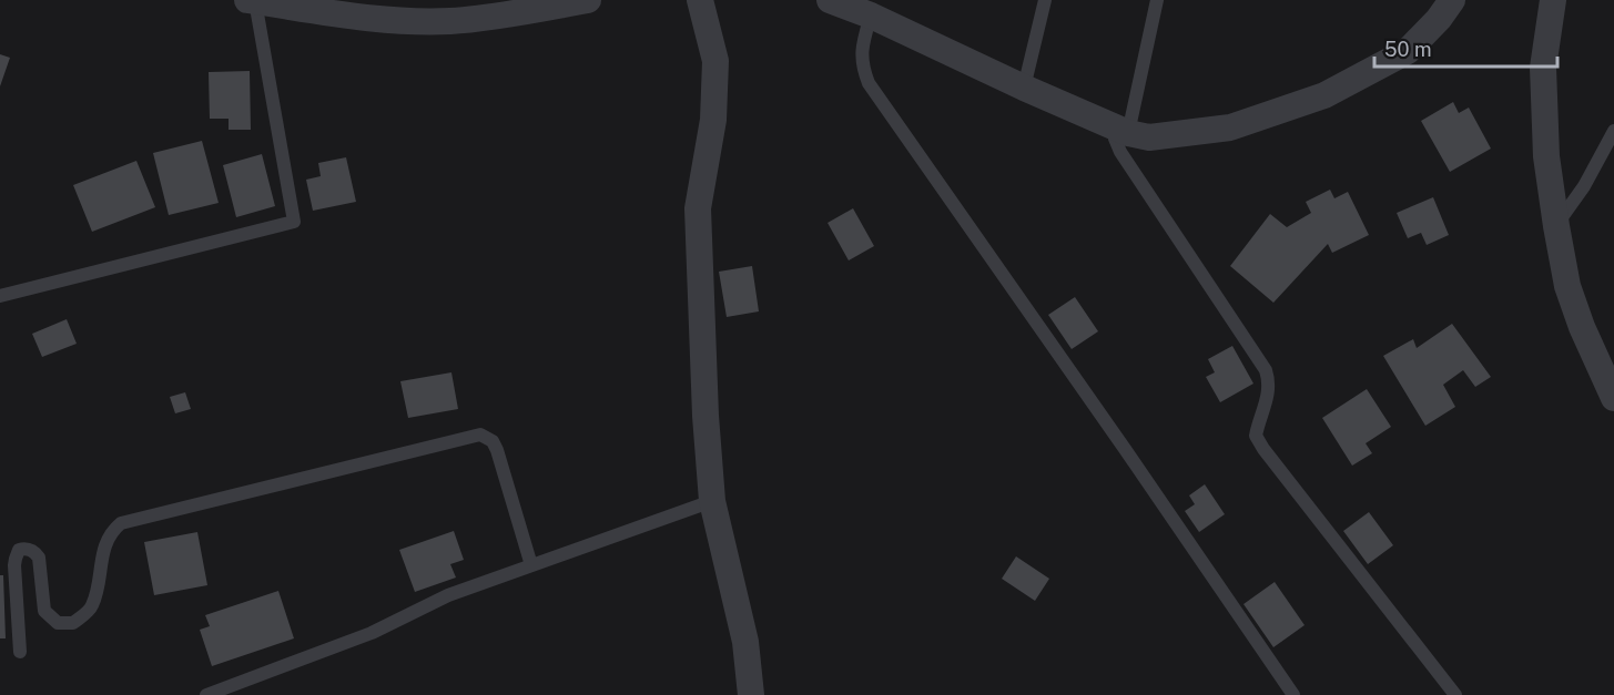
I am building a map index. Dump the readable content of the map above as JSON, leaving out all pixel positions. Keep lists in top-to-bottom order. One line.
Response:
{"scale_bar":"50 m"}
